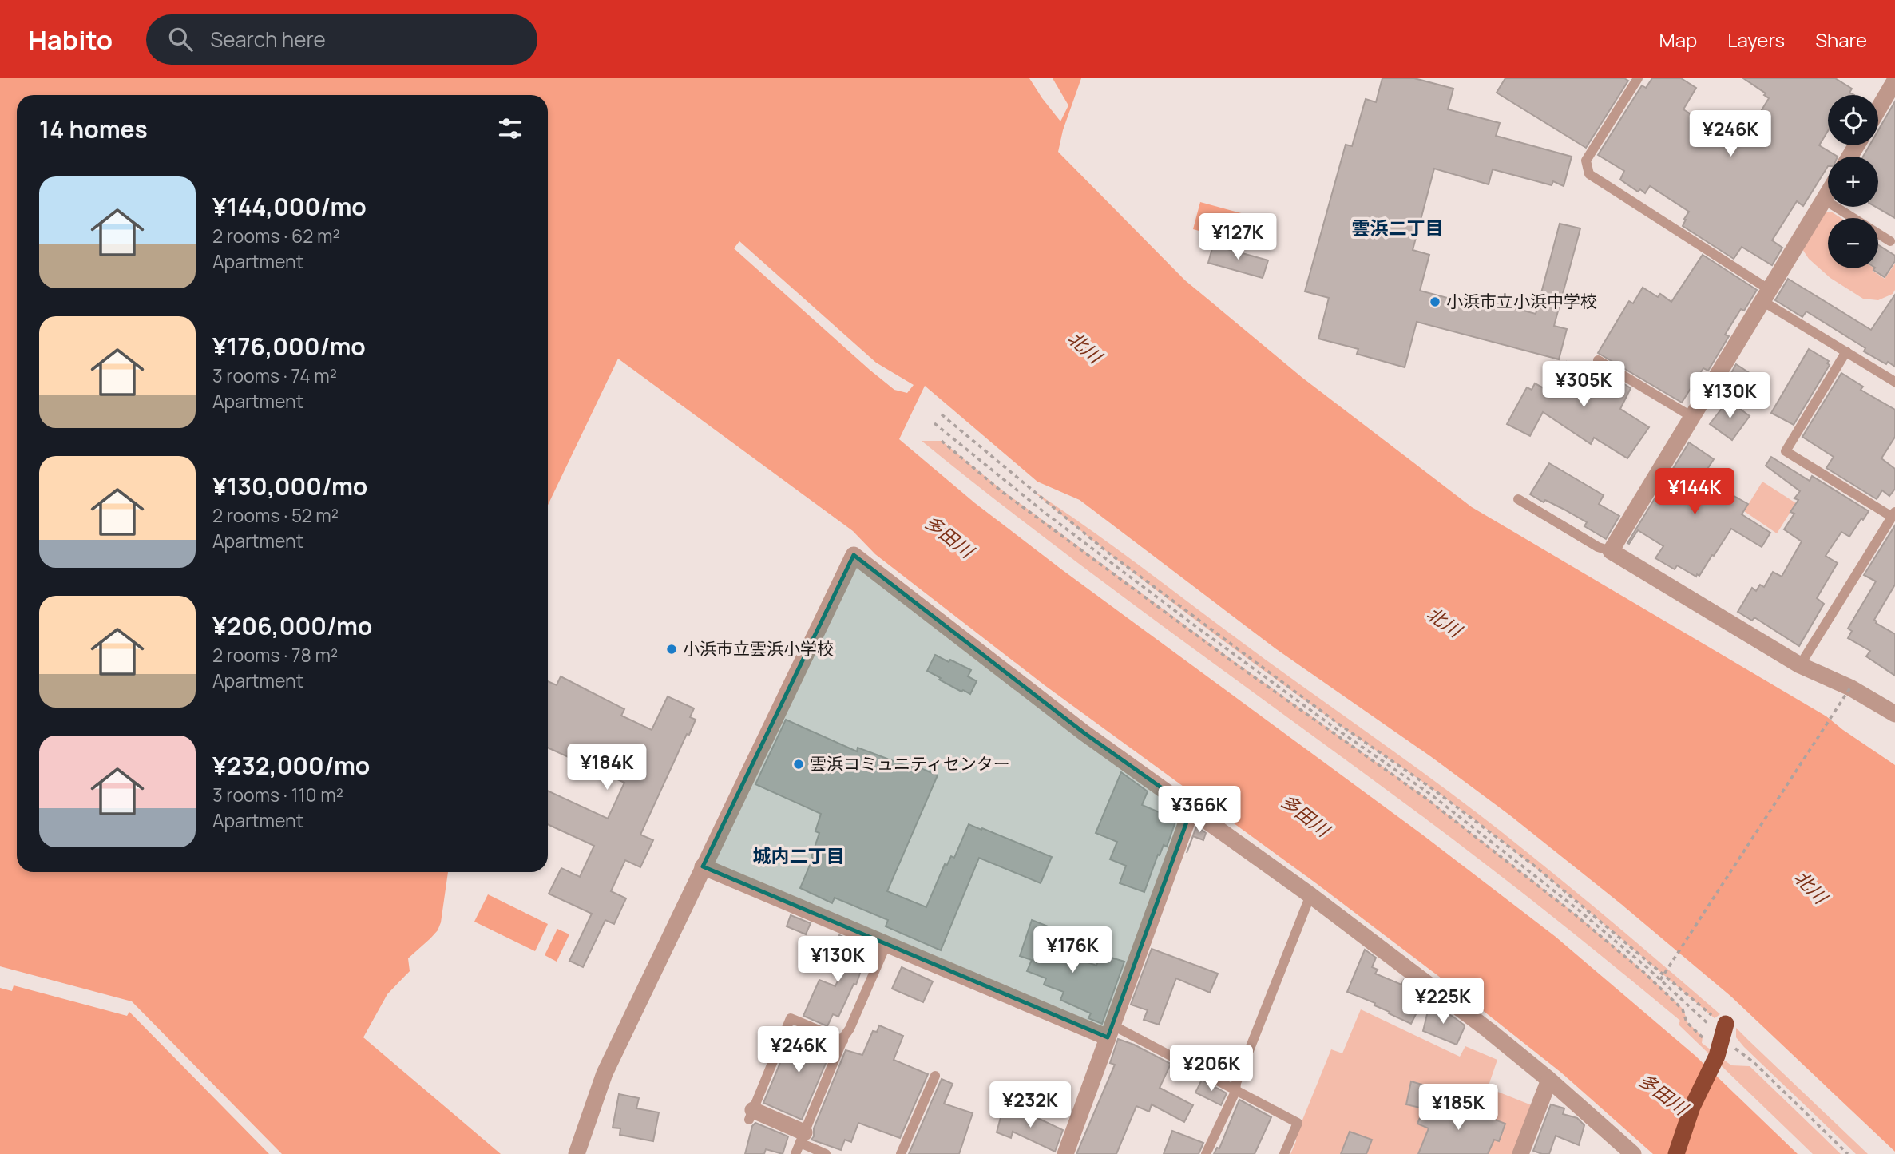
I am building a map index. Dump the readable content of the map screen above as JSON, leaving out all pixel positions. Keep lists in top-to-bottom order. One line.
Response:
{"districts":["雲浜二丁目","城内二丁目"],"water":["北川","多田川"],"places":["小浜市立小浜中学校","小浜市立雲浜小学校","雲浜コミュニティセンター"],"page":{"header":"Habito","search":"Search here","nav":["Map","Layers","Share"],"map_buttons":["+","−"],"heading":"14 homes","price":["¥246K","¥127K","¥305K","¥130K","¥144K","¥184K","¥366K","¥176K","¥130K","¥225K","¥246K","¥206K","¥232K","¥185K"],"list":[{"name":"¥144,000/mo","note":"2 rooms · 62 m² · Apartment"},{"name":"¥176,000/mo","note":"3 rooms · 74 m² · Apartment"},{"name":"¥130,000/mo","note":"2 rooms · 52 m² · Apartment"},{"name":"¥206,000/mo","note":"2 rooms · 78 m² · Apartment"},{"name":"¥232,000/mo","note":"3 rooms · 110 m² · Apartment"}]}}
